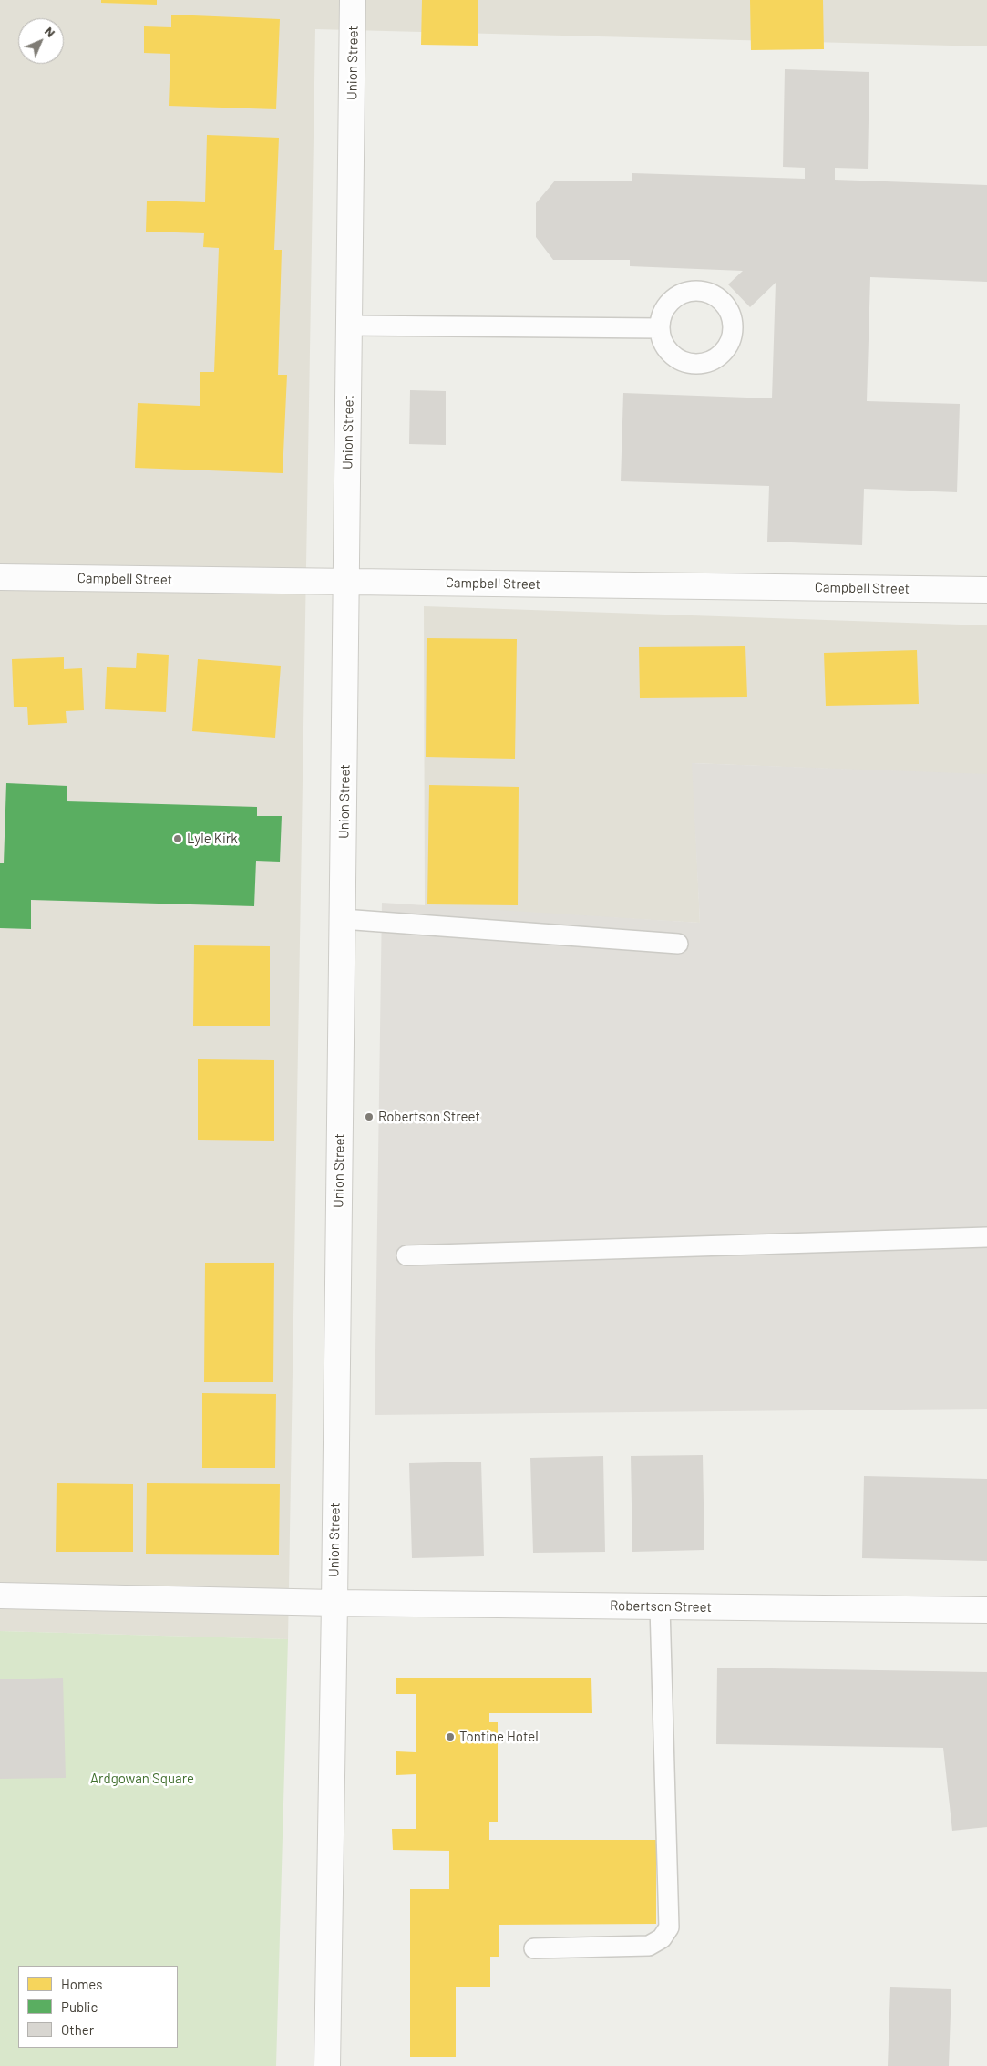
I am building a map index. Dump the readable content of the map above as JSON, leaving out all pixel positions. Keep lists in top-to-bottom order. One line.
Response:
{"streets":{"street":["Union Street","Campbell Street","Robertson Street"]},"crossings":[["Union Street","Campbell Street"],["Union Street","Robertson Street"]],"parks":["Ardgowan Square"],"places":["Lyle Kirk","Robertson Street","Tontine Hotel"],"legend":["Homes","Public","Other"],"north":"top right"}
